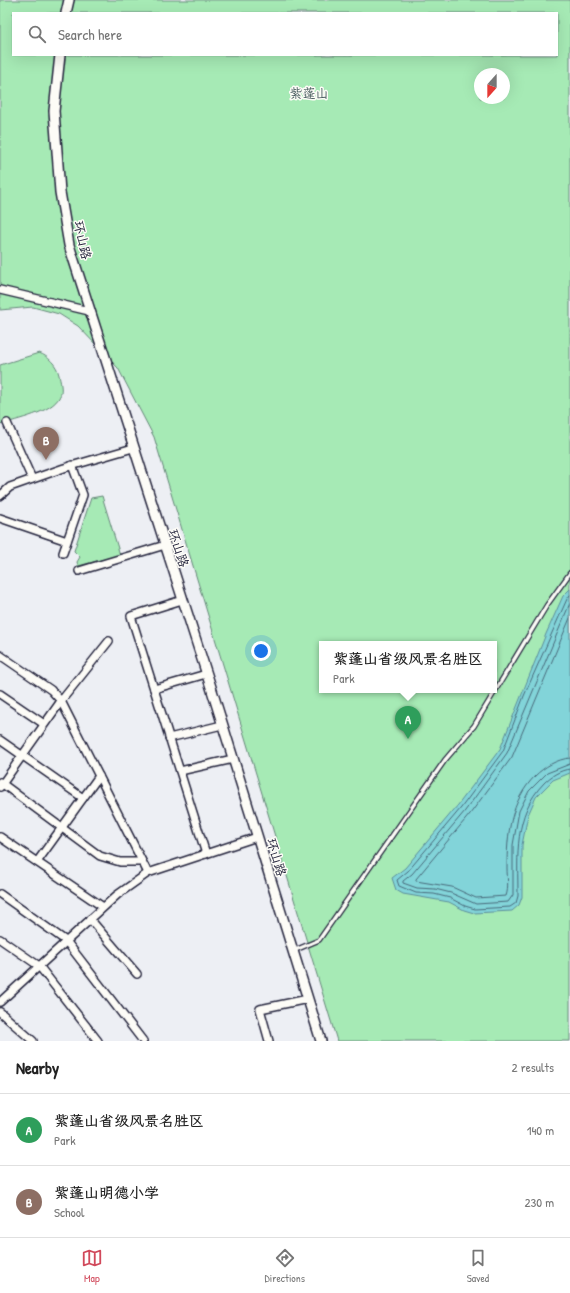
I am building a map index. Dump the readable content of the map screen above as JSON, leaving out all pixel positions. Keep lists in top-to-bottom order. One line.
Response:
{"streets":{"main road":["环山路"]},"parks":["紫蓬山"],"north":"bottom","page":{"search":"Search here","pins":["B","A"],"popup":["紫蓬山省级风景名胜区","Park"],"heading":["Nearby","2 results"],"list":[{"mark":"A","name":"紫蓬山省级风景名胜区","note":"Park","value":"140 m"},{"mark":"B","name":"紫蓬山明德小学","note":"School","value":"230 m"}],"nav":["Map","Directions","Saved"]}}
